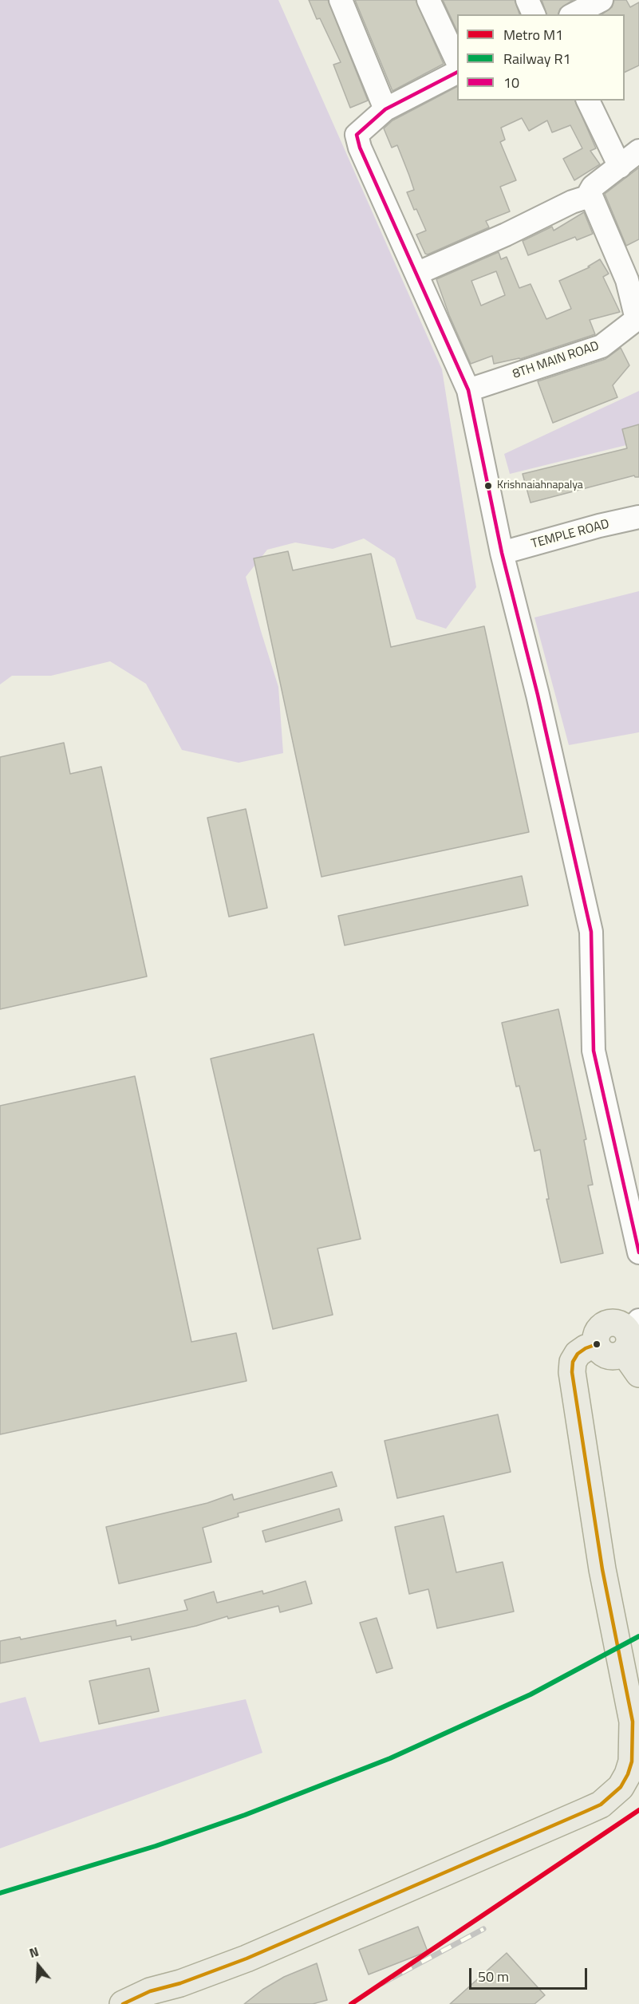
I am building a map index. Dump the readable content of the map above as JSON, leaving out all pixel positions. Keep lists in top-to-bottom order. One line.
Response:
{"streets":{"street":["8TH MAIN ROAD","TEMPLE ROAD"]},"places":["Krishnaiahnapalya"],"lines":["transit line 10","rail line R1","metro line M1"],"legend":["Metro M1","Railway R1","10"],"scale_bar":"50 m","north":"top"}
